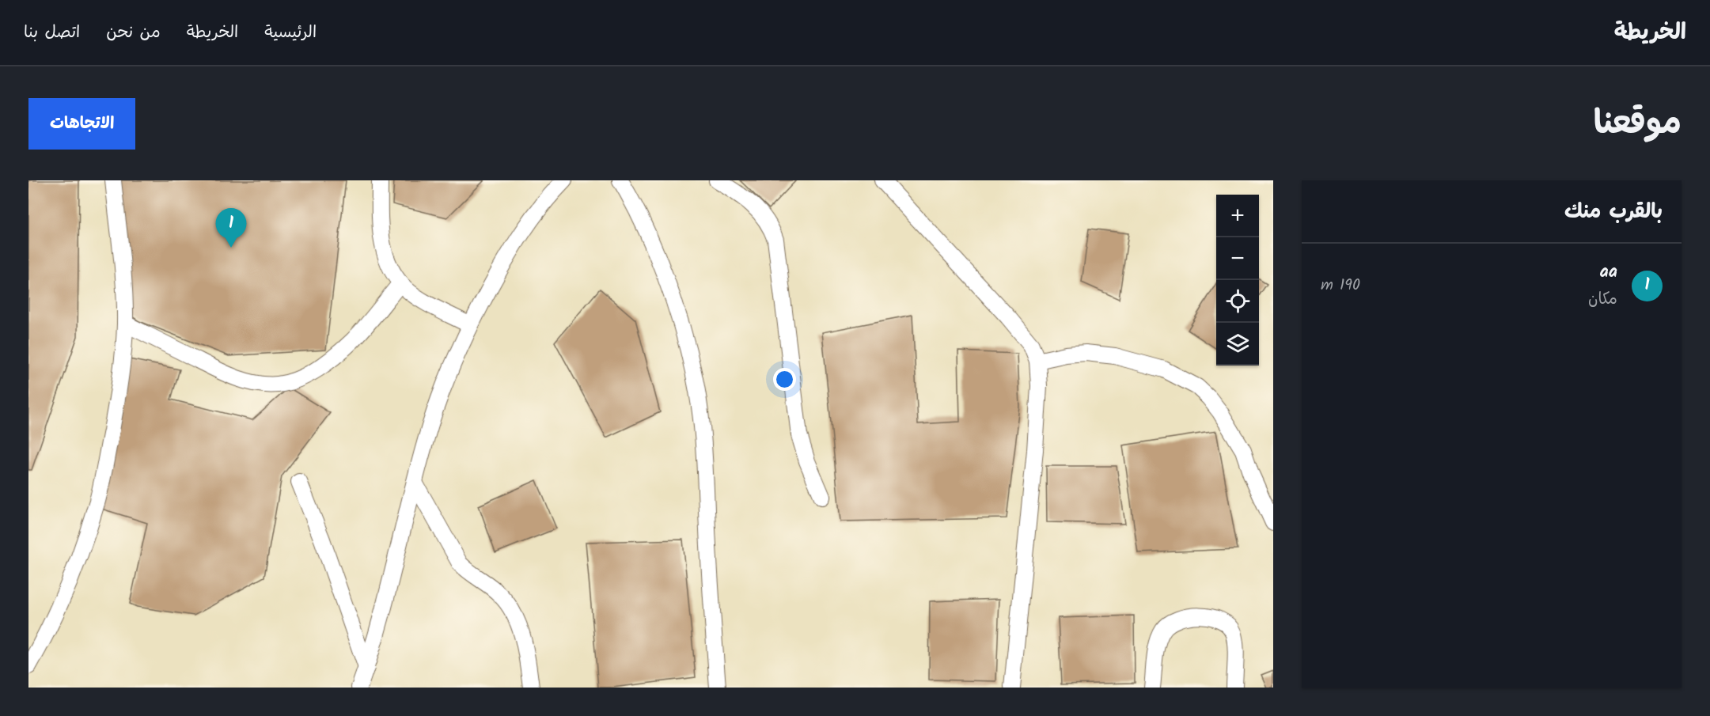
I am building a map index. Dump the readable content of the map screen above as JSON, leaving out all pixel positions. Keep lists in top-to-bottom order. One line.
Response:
{"page":{"header":"الخريطة","nav":["الرئيسية","الخريطة","من نحن","اتصل بنا"],"title":"موقعنا","buttons":"الاتجاهات","heading":"بالقرب منك","map_buttons":["+","−"],"pins":"1","list":[{"mark":"1","name":"aa","note":"مكان","value":"190 m"}]}}
